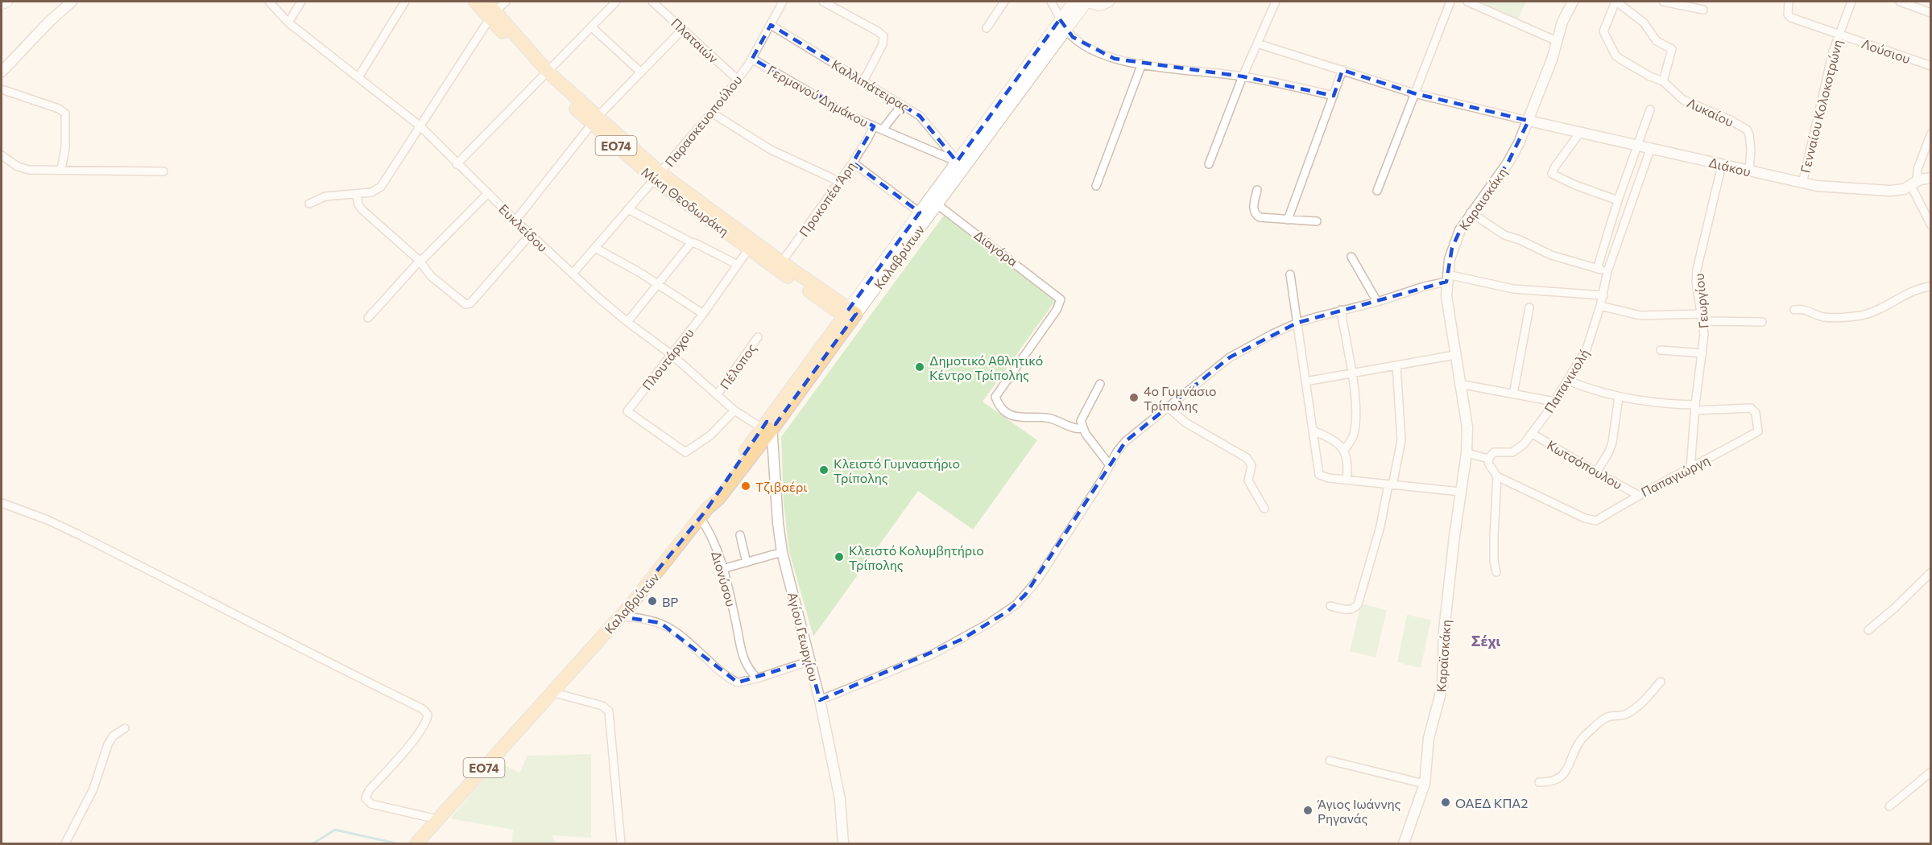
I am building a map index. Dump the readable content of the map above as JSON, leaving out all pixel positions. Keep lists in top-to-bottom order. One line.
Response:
{"streets":{"main road":["ΕΟ74","Μίκη Θεοδωράκη","Καλαβρύτων"],"street":["Πλαταιών","Λούσιου","Καλλιπάτειρας","Γερμανού Δημάκου","Γενναίου Κολοκοτρώνη","Λυκαίου","Παρασκευοπούλου","Διάκου","Προκοπέα Άρη","Καραισκάκη","Ευκλείδου","Διαγόρα","Γεωργίου","Πλουτάρχου","Πέλοπος","Παπανικολή","Κωτσόπουλου","Παπαγιώργη","Διονύσου","Αγίου Γεωργίου","Καραϊσκάκη"]},"crossings":[["Πλαταιών","Παρασκευοπούλου"],["Λούσιου","Γενναίου Κολοκοτρώνη"],["Καλλιπάτειρας","Γερμανού Δημάκου"],["Καλλιπάτειρας","Παρασκευοπούλου"],["Καλλιπάτειρας","Καλαβρύτων"],["Γερμανού Δημάκου","Παρασκευοπούλου"],["Γερμανού Δημάκου","Προκοπέα Άρη"],["Γερμανού Δημάκου","Καλαβρύτων"],["Γενναίου Κολοκοτρώνη","Διάκου"],["Λυκαίου","Διάκου"],["Παρασκευοπούλου","Μίκη Θεοδωράκη"],["Παρασκευοπούλου","Ευκλείδου"],["ΕΟ74","Καλαβρύτων"],["Διάκου","Καραισκάκη"],["Διάκου","Γεωργίου"],["Διάκου","Παπανικολή"],["Προκοπέα Άρη","Μίκη Θεοδωράκη"],["Καραισκάκη","Καραϊσκάκη"],["Μίκη Θεοδωράκη","Καλαβρύτων"],["Μίκη Θεοδωράκη","Πλουτάρχου"],["Ευκλείδου","Καλαβρύτων"],["Ευκλείδου","Πλουτάρχου"],["Ευκλείδου","Πέλοπος"],["Ευκλείδου","Αγίου Γεωργίου"],["Διαγόρα","Καλαβρύτων"],["Καλαβρύτων","Διονύσου"],["Καλαβρύτων","Αγίου Γεωργίου"],["Γεωργίου","Παπαγιώργη"],["Παπανικολή","Κωτσόπουλου"],["Κωτσόπουλου","Παπαγιώργη"]],"districts":["Σέχι"],"places":["Δημοτικό Αθλητικό Κέντρο Τρίπολης","4ο Γυμνάσιο Τρίπολης","Κλειστό Γυμναστήριο Τρίπολης","Τζιβαέρι","Κλειστό Κολυμβητήριο Τρίπολης","BP","ΟΑΕΔ ΚΠΑ2","Άγιος Ιωάννης Ρηγανάς"]}
